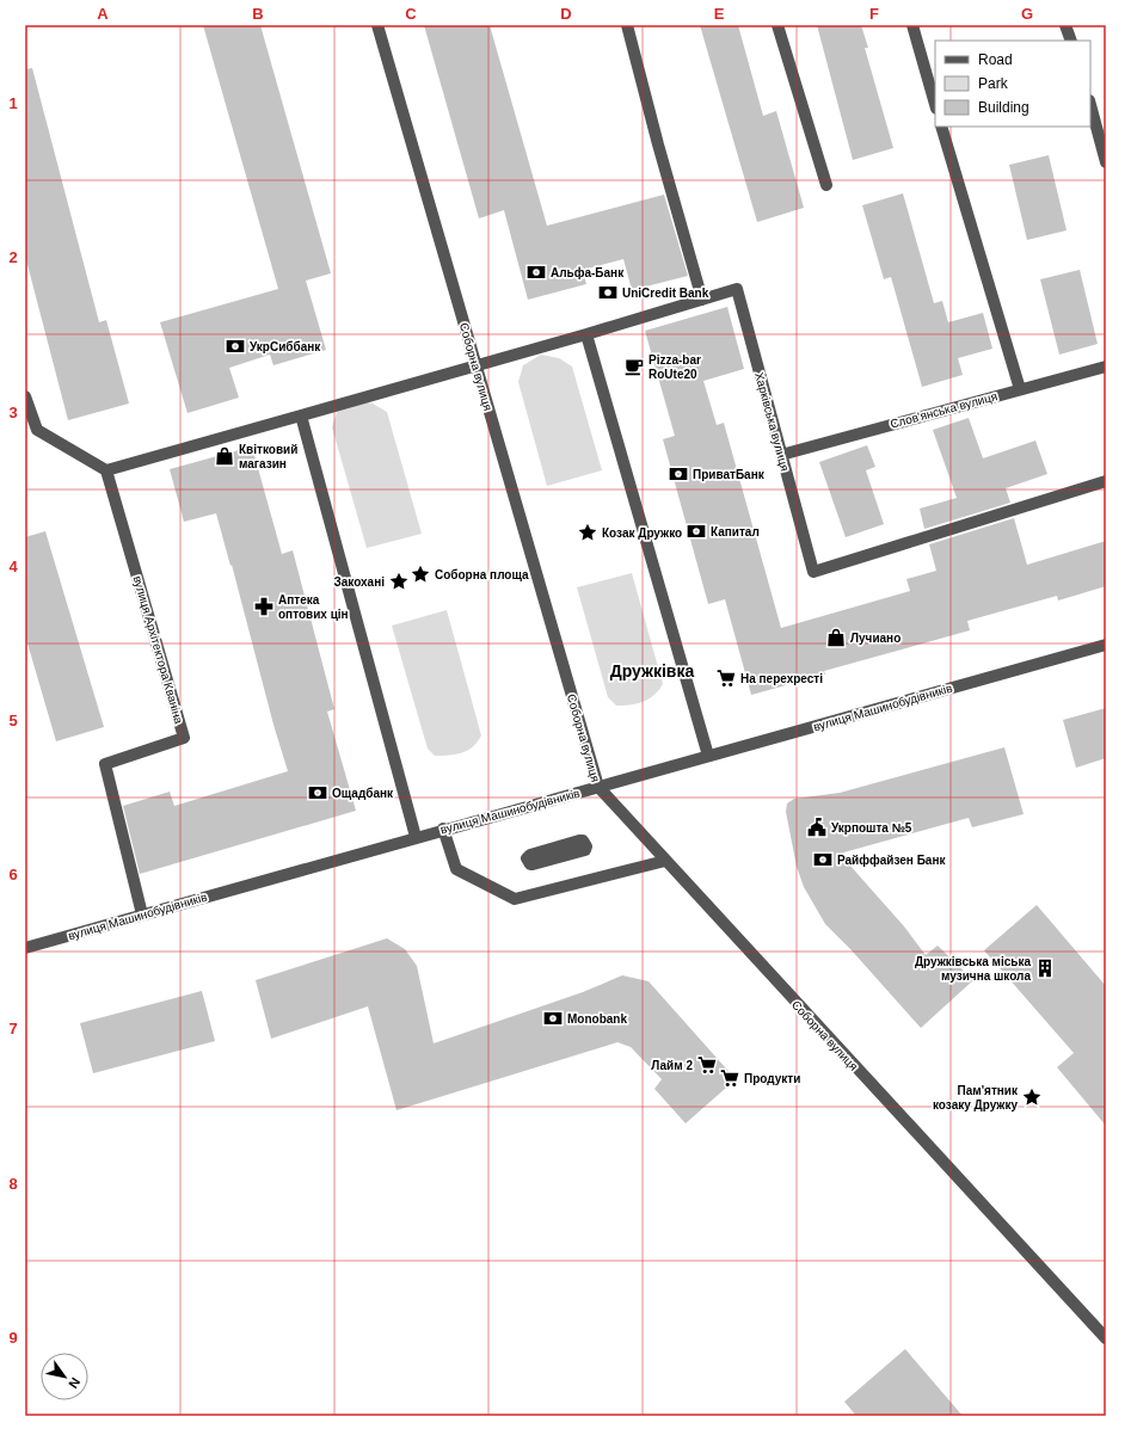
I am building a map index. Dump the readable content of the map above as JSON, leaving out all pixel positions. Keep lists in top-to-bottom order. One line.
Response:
{"streets":{"street":["Соборна вулиця","Слов'янська вулиця","Харківська вулиця","вулиця Архітектора Кваніна","вулиця Машинобудівників"]},"crossings":[["Соборна вулиця","вулиця Машинобудівників"],["Слов'янська вулиця","Харківська вулиця"],["вулиця Архітектора Кваніна","вулиця Машинобудівників"]],"districts":["Дружківка"],"places":{"bank":["Альфа-Банк","UniCredit Bank","УкрСиббанк","ПриватБанк","Капитал","Ощадбанк","Райффайзен Банк","Monobank"],"cafe":["Pizza-bar RoUte20"],"shop":["Квітковий магазин","Лучиано"],"place":["Козак Дружко","Соборна площа","Закохані","Пам'ятник козаку Дружку"],"pharmacy":["Аптека оптових цін"],"supermarket":["На перехресті","Лайм 2","Продукти"],"public building":["Укрпошта №5"],"building":["Дружківська міська музична школа"]},"legend":["Road","Park","Building"],"north":"bottom right","grid":{"columns":["A","B","C","D","E","F","G"],"rows":["1","2","3","4","5","6","7","8","9"]}}
